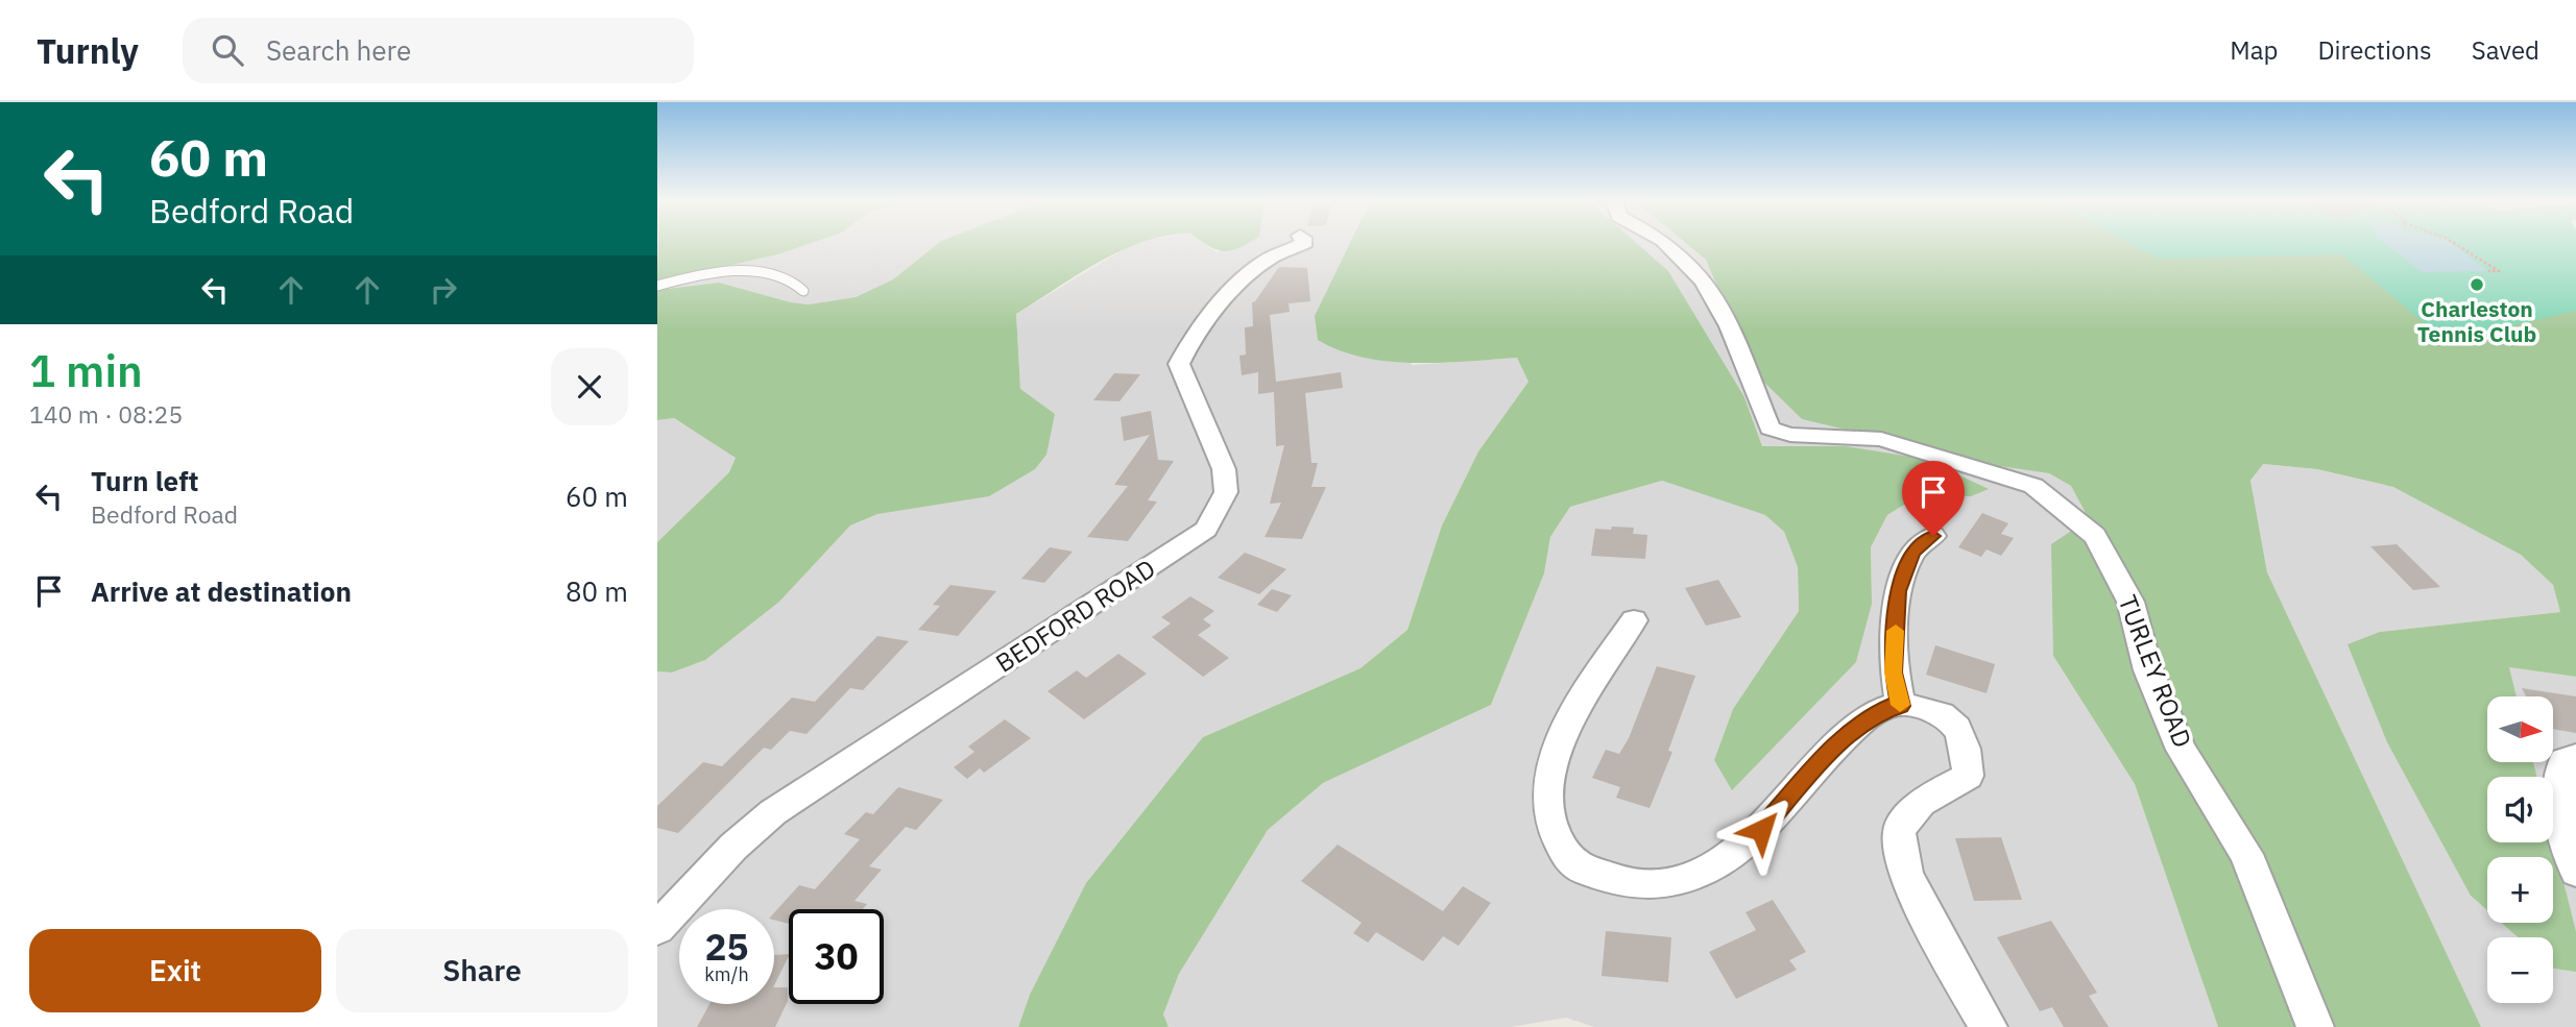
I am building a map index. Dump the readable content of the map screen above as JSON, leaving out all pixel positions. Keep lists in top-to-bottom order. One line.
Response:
{"streets":{"street":["BEDFORD ROAD","TURLEY ROAD"]},"places":["Charleston Tennis Club"],"north":"right","page":{"header":"Turnly","search":"Search here","nav":["Map","Directions","Saved"],"turn":["60 m","Bedford Road"],"heading":["1 min","140 m · 08:25"],"list":[{"name":"Turn left","note":"Bedford Road","value":"60 m"},{"name":"Arrive at destination","value":"80 m"}],"map_buttons":["+","−"],"speed":"25 km/h","limit":"30","buttons":["Exit","Share"]}}
